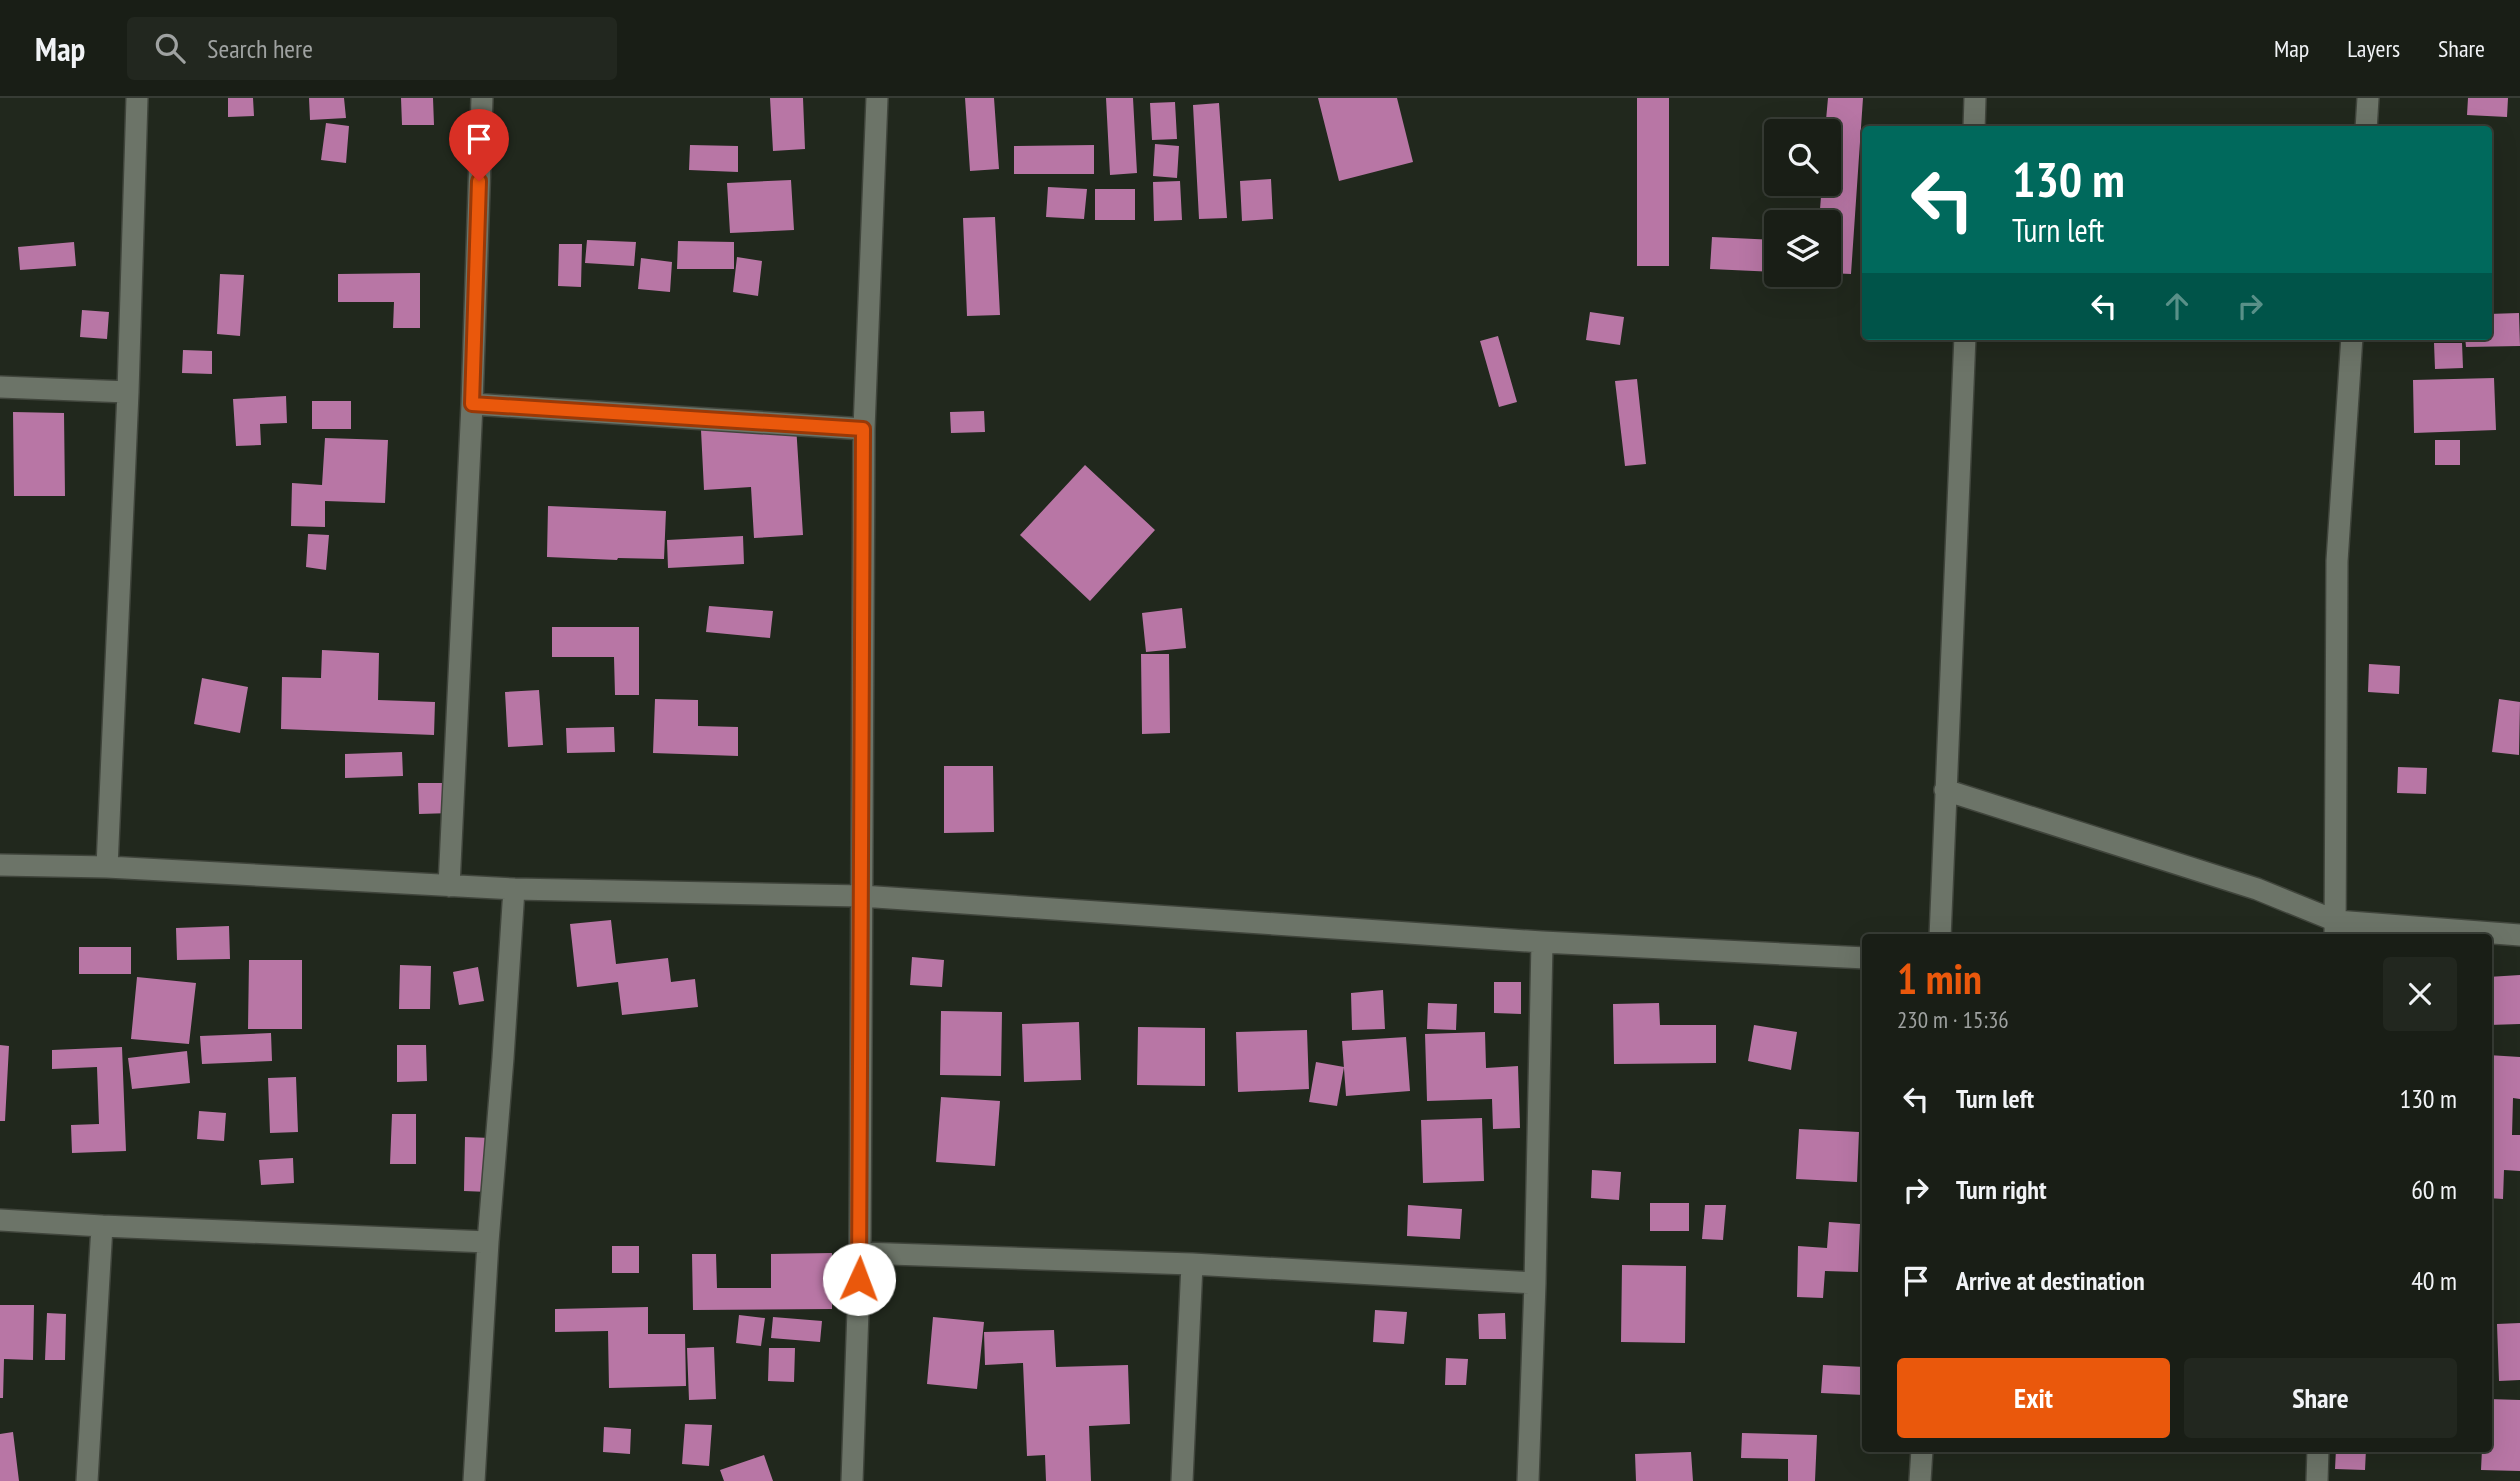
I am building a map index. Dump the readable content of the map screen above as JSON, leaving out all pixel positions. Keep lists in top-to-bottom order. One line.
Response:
{"page":{"header":"Map","search":"Search here","nav":["Map","Layers","Share"],"turn":["130 m","Turn left"],"heading":["1 min","230 m · 15:36"],"list":[{"name":"Turn left","value":"130 m"},{"name":"Turn right","value":"60 m"},{"name":"Arrive at destination","value":"40 m"}],"buttons":["Exit","Share"]}}
